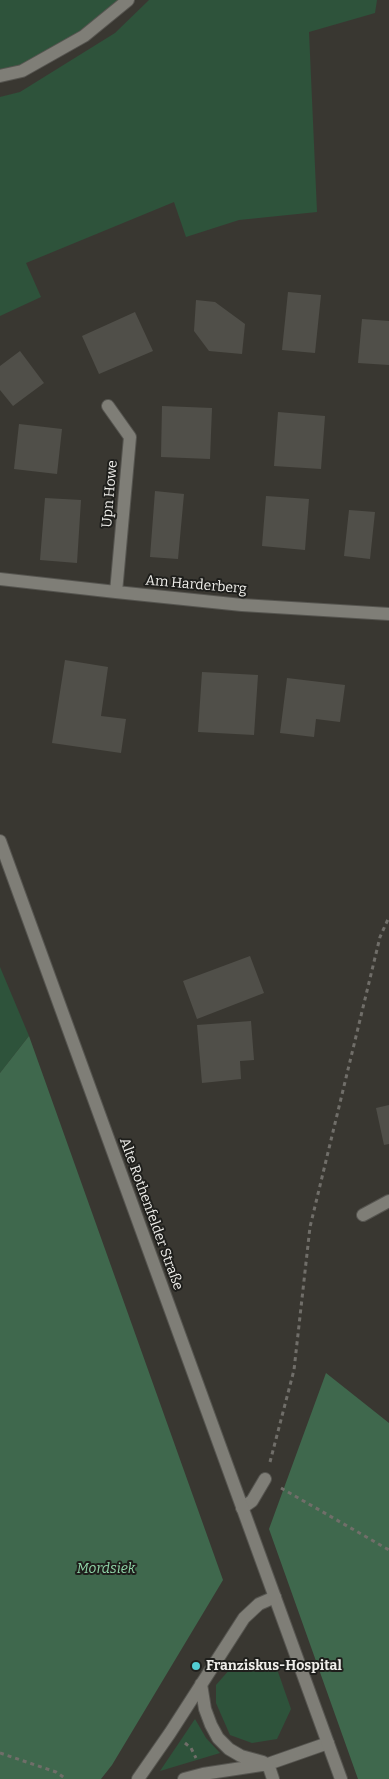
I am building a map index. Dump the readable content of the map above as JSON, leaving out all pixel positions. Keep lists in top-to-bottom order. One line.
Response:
{"streets":{"street":["Upn Howe","Am Harderberg","Alte Rothenfelder Straße"]},"crossings":[["Upn Howe","Am Harderberg"]],"parks":["Mordsiek"],"places":["Franziskus-Hospital"]}
